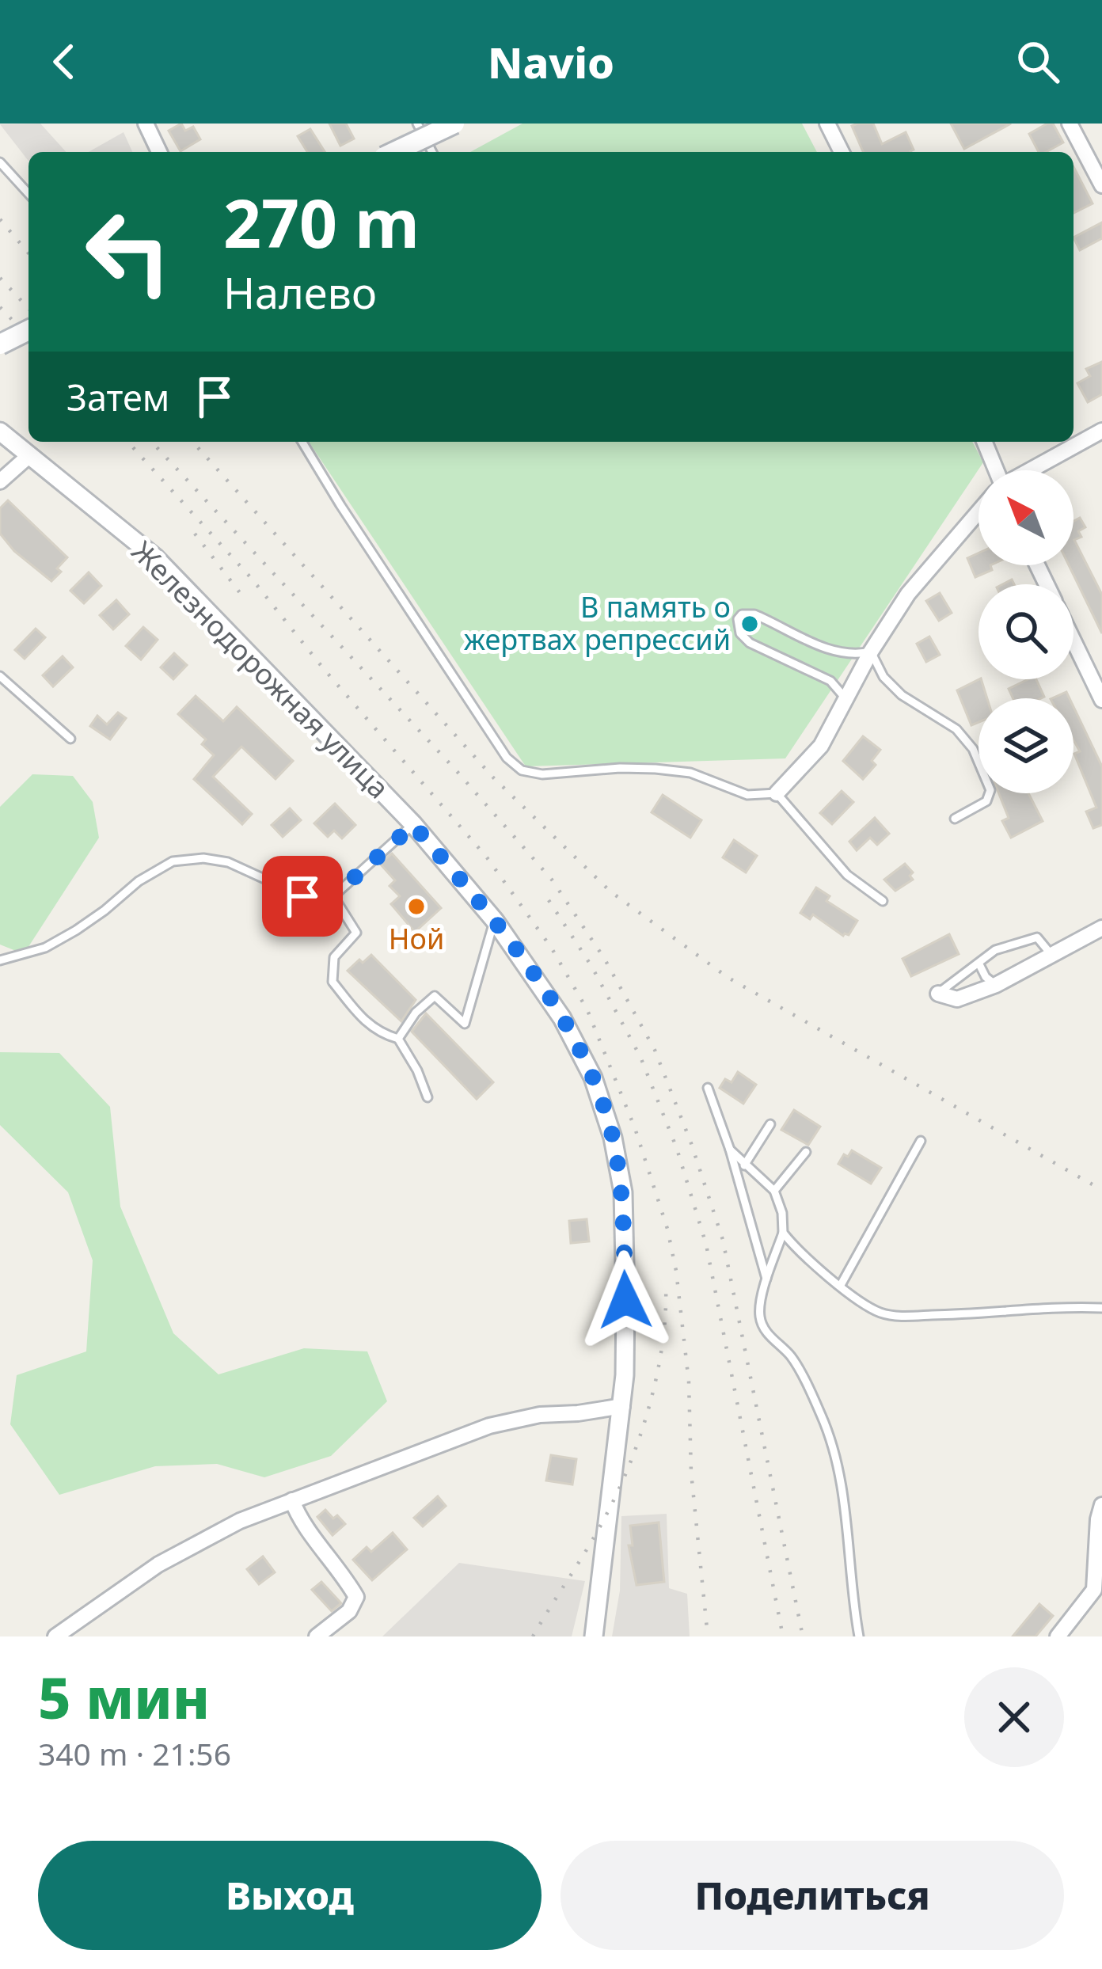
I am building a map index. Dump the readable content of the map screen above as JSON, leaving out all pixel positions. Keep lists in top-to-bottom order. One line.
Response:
{"streets":{"street":["Железнодорожная улица"]},"places":["В память о жертвах репрессий","Ной"],"north":"top left","page":{"header":"Navio","turn":["270 m","Налево"],"then":"Затем","heading":["5 мин","340 m · 21:56"],"buttons":["Выход","Поделиться"]}}
